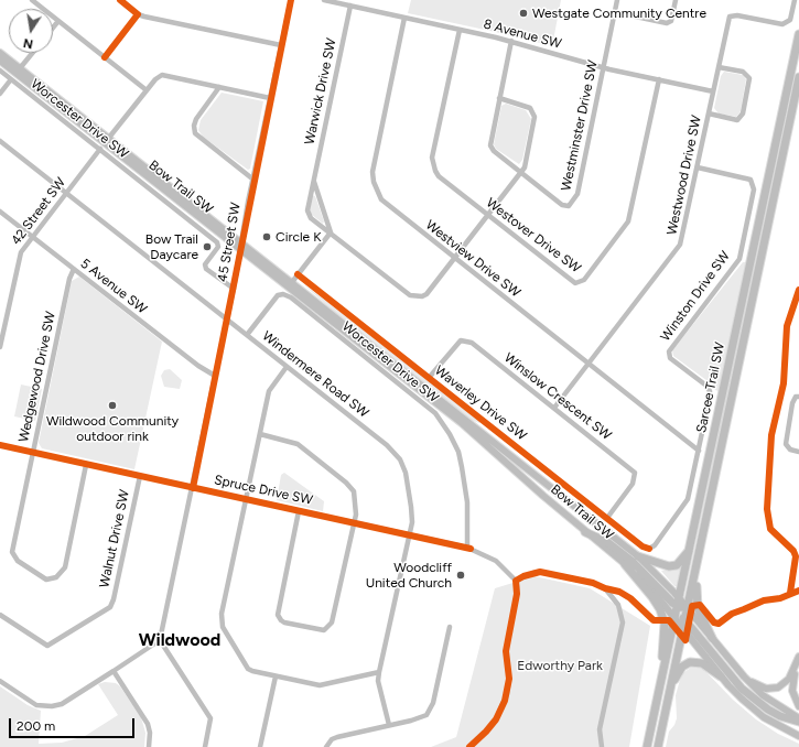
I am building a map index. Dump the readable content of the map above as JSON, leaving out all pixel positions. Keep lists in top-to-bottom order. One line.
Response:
{"streets":{"highway":["Sarcee Trail SW"],"main road":["Bow Trail SW"],"street":["8 Avenue SW","Warwick Drive SW","Worcester Drive SW","Westminster Drive SW","Westwood Drive SW","42 Street SW","Westover Drive SW","45 Street SW","Westview Drive SW","5 Avenue SW","Winston Drive SW","Windermere Road SW","Wedgewood Drive SW","Winslow Crescent SW","Waverley Drive SW","Spruce Drive SW","Walnut Drive SW"]},"crossings":[["8 Avenue SW","Warwick Drive SW"],["8 Avenue SW","Westminster Drive SW"],["8 Avenue SW","Westwood Drive SW"],["8 Avenue SW","Westover Drive SW"],["8 Avenue SW","Westview Drive SW"],["Warwick Drive SW","Westminster Drive SW"],["Warwick Drive SW","Westover Drive SW"],["Warwick Drive SW","Westview Drive SW"],["Worcester Drive SW","42 Street SW"],["Worcester Drive SW","45 Street SW"],["Worcester Drive SW","Windermere Road SW"],["Worcester Drive SW","Spruce Drive SW"],["Westwood Drive SW","Westview Drive SW"],["Westwood Drive SW","Winston Drive SW"],["Westwood Drive SW","Winslow Crescent SW"],["Bow Trail SW","45 Street SW"],["Bow Trail SW","Sarcee Trail SW"],["42 Street SW","5 Avenue SW"],["42 Street SW","Windermere Road SW"],["45 Street SW","5 Avenue SW"],["45 Street SW","Windermere Road SW"],["45 Street SW","Spruce Drive SW"],["Westview Drive SW","Winston Drive SW"],["5 Avenue SW","Wedgewood Drive SW"],["Winston Drive SW","Waverley Drive SW"],["Windermere Road SW","Spruce Drive SW"],["Wedgewood Drive SW","Spruce Drive SW"],["Winslow Crescent SW","Waverley Drive SW"],["Spruce Drive SW","Walnut Drive SW"]],"districts":["Wildwood"],"parks":["Edworthy Park"],"places":["Westgate Community Centre","Circle K","Bow Trail Daycare","Wildwood Community outdoor rink","Woodcliff United Church"],"scale_bar":"200 m","north":"bottom"}
